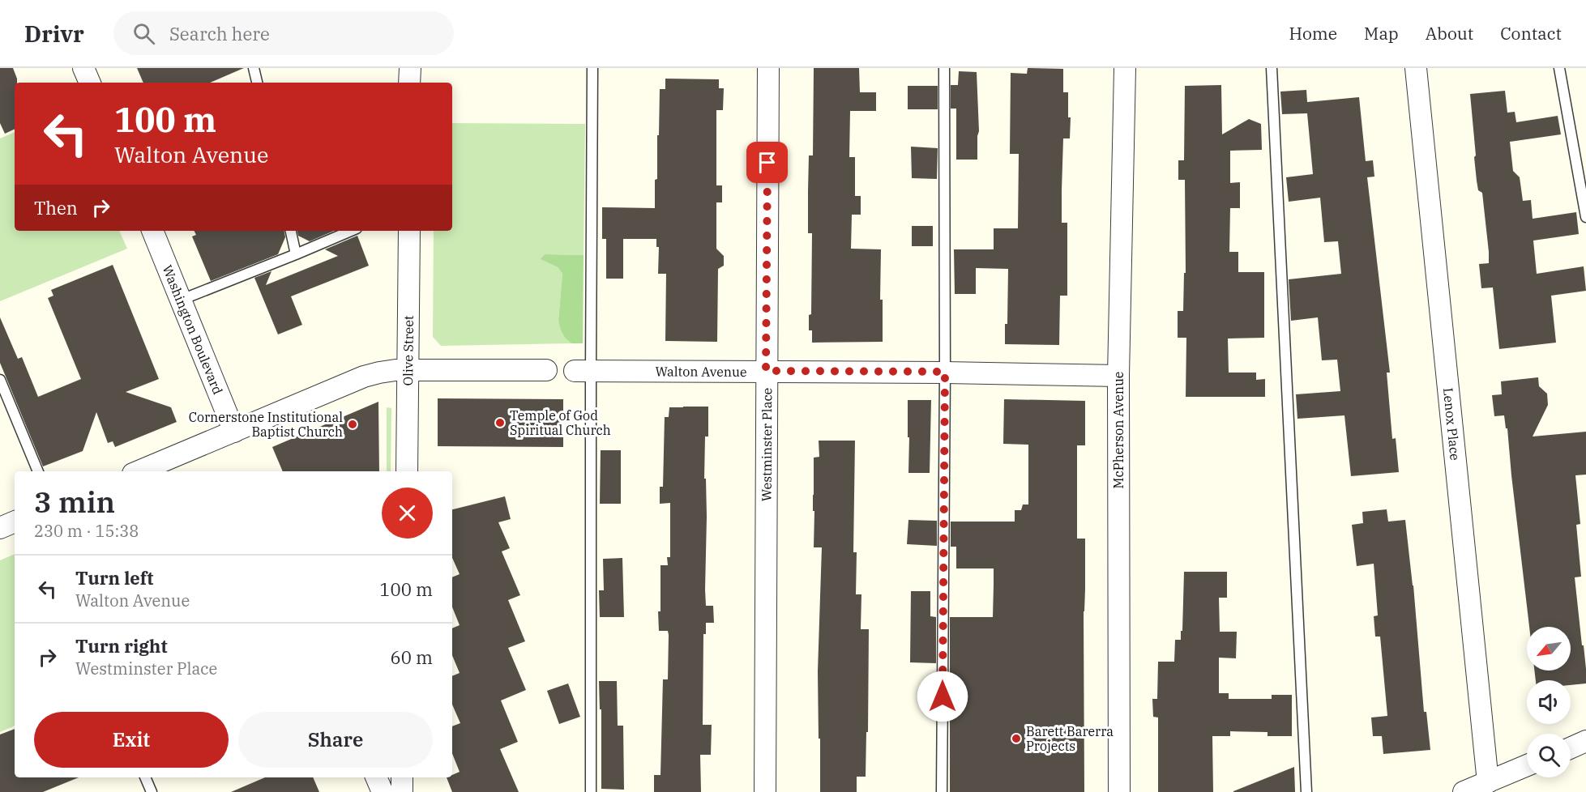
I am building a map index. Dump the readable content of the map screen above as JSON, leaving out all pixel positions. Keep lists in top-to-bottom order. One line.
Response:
{"streets":{"street":["Washington Boulevard","Olive Street","Walton Avenue","Lenox Place","McPherson Avenue","Westminster Place"]},"crossings":[["Walton Avenue","McPherson Avenue"],["Walton Avenue","Westminster Place"]],"places":["Temple of God Spiritual Church","Cornerstone Institutional Baptist Church","Barett Barerra Projects"],"north":"bottom left","page":{"header":"Drivr","search":"Search here","nav":["Home","Map","About","Contact"],"turn":["100 m","Walton Avenue"],"then":"Then","heading":["3 min","230 m · 15:38"],"list":[{"name":"Turn left","note":"Walton Avenue","value":"100 m"},{"name":"Turn right","note":"Westminster Place","value":"60 m"}],"buttons":["Exit","Share"]}}
